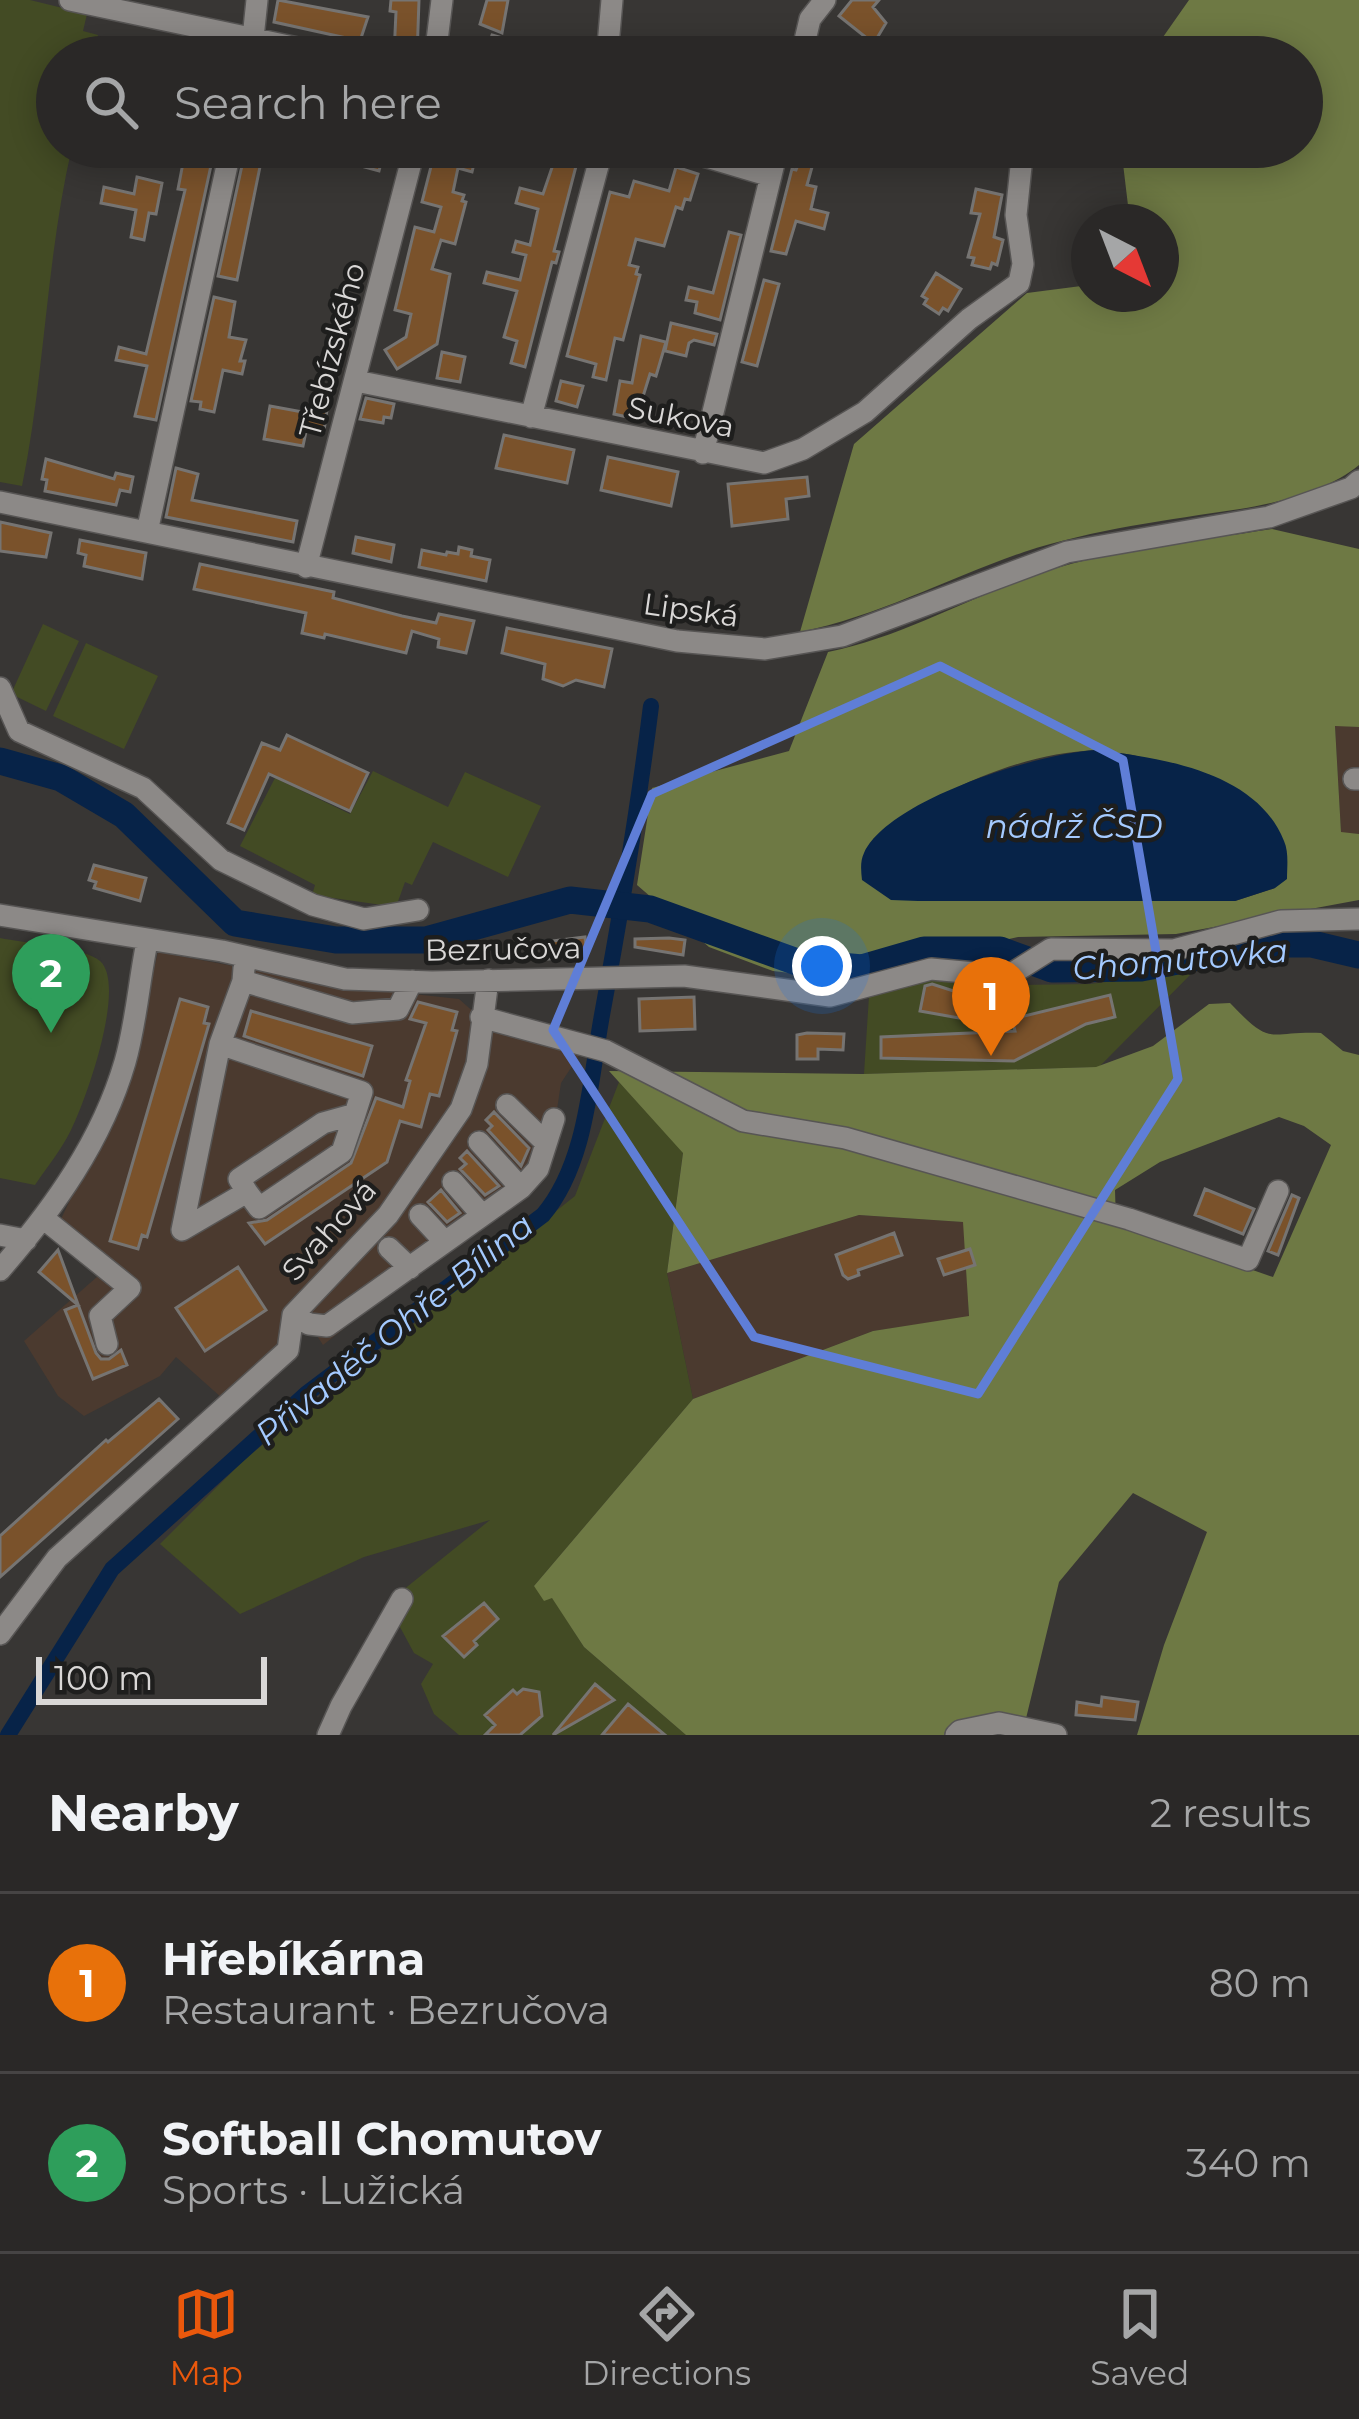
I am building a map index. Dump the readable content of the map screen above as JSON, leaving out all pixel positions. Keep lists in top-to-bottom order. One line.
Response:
{"streets":{"street":["Třebízského","Sukova","Lipská","Bezručova","Svahová"]},"crossings":[["Třebízského","Sukova"],["Třebízského","Lipská"],["Bezručova","Svahová"]],"water":["nádrž ČSD","Chomutovka","Přivaděč Ohře-Bílina"],"scale_bar":"100 m","north":"bottom right","page":{"search":"Search here","pins":["2","1"],"scale":"100 m","heading":["Nearby","2 results"],"list":[{"mark":"1","name":"Hřebíkárna","note":"Restaurant · Bezručova","value":"80 m"},{"mark":"2","name":"Softball Chomutov","note":"Sports · Lužická","value":"340 m"}],"nav":["Map","Directions","Saved"]}}
